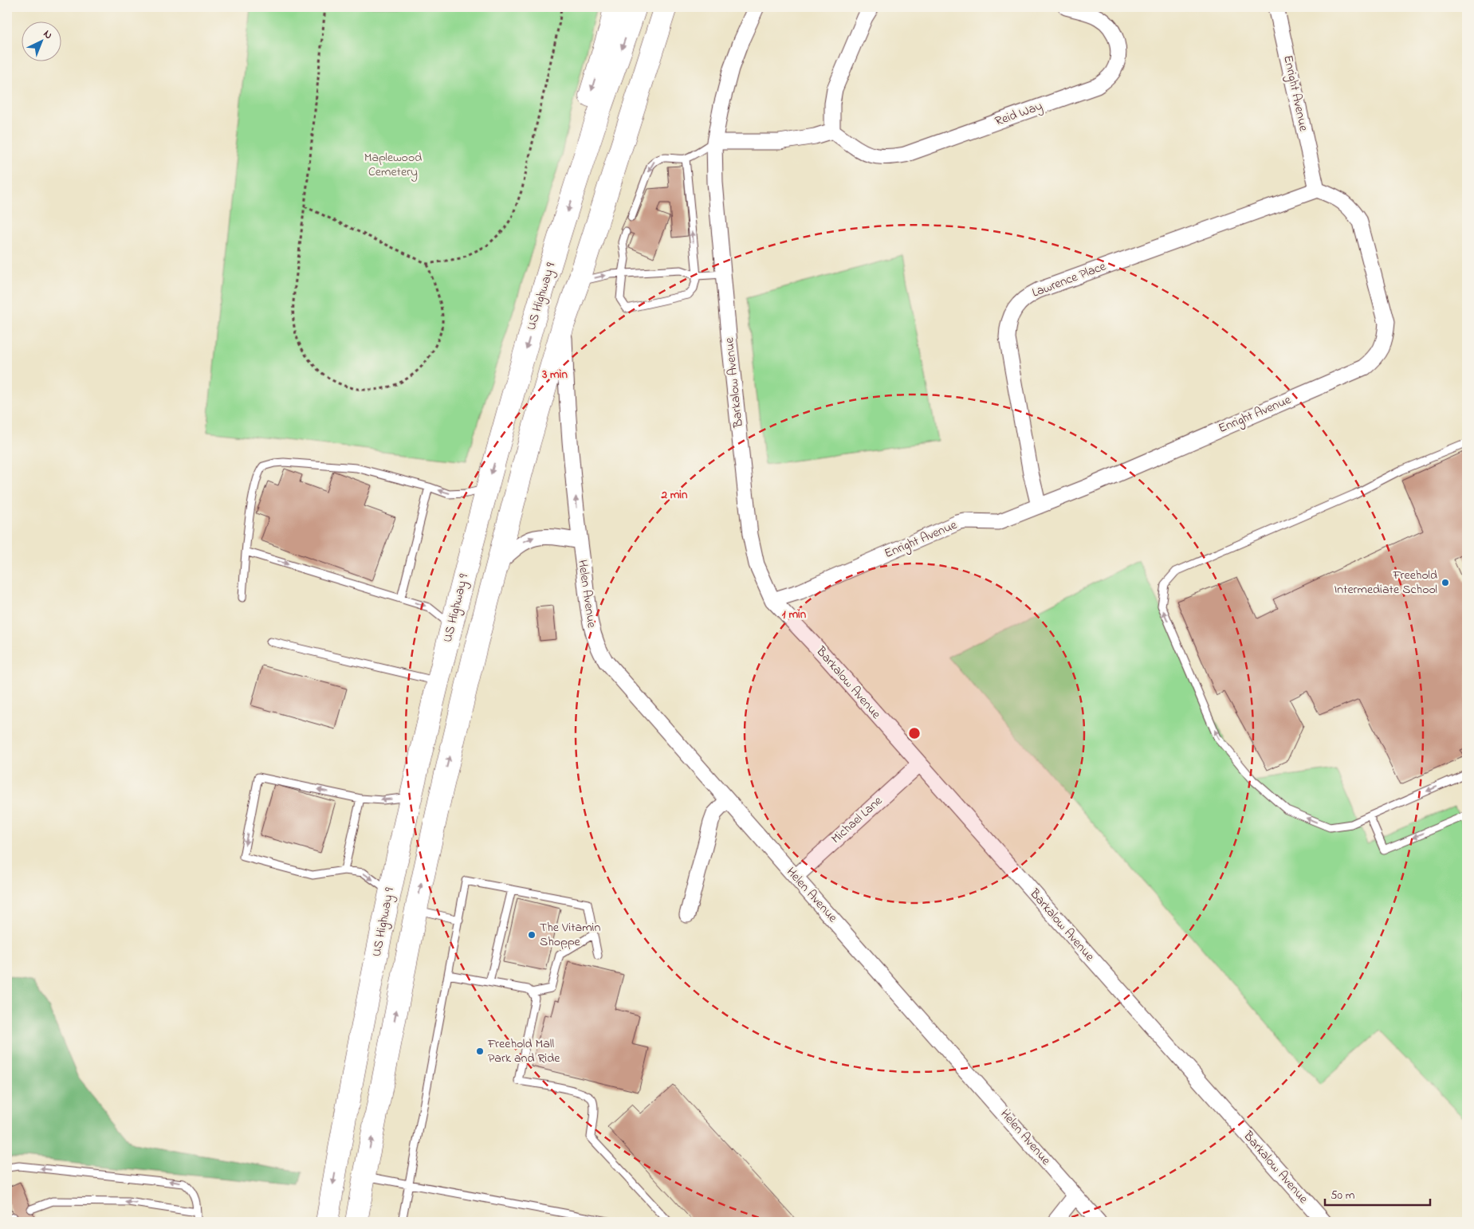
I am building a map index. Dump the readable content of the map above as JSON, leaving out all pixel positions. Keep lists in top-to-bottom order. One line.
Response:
{"streets":{"highway":["US Highway 9"],"street":["Enright Avenue","Reid Way","Lawrence Place","Barkalow Avenue","Helen Avenue","Michael Lane"]},"crossings":[["Enright Avenue","Lawrence Place"],["Enright Avenue","Barkalow Avenue"],["Barkalow Avenue","Michael Lane"],["Helen Avenue","Michael Lane"]],"parks":["Maplewood Cemetery"],"places":["Freehold Intermediate School","The Vitamin Shoppe","Freehold Mall Park and Ride"],"scale_bar":"50 m","north":"top right","rings":["3 min","2 min","1 min"]}
